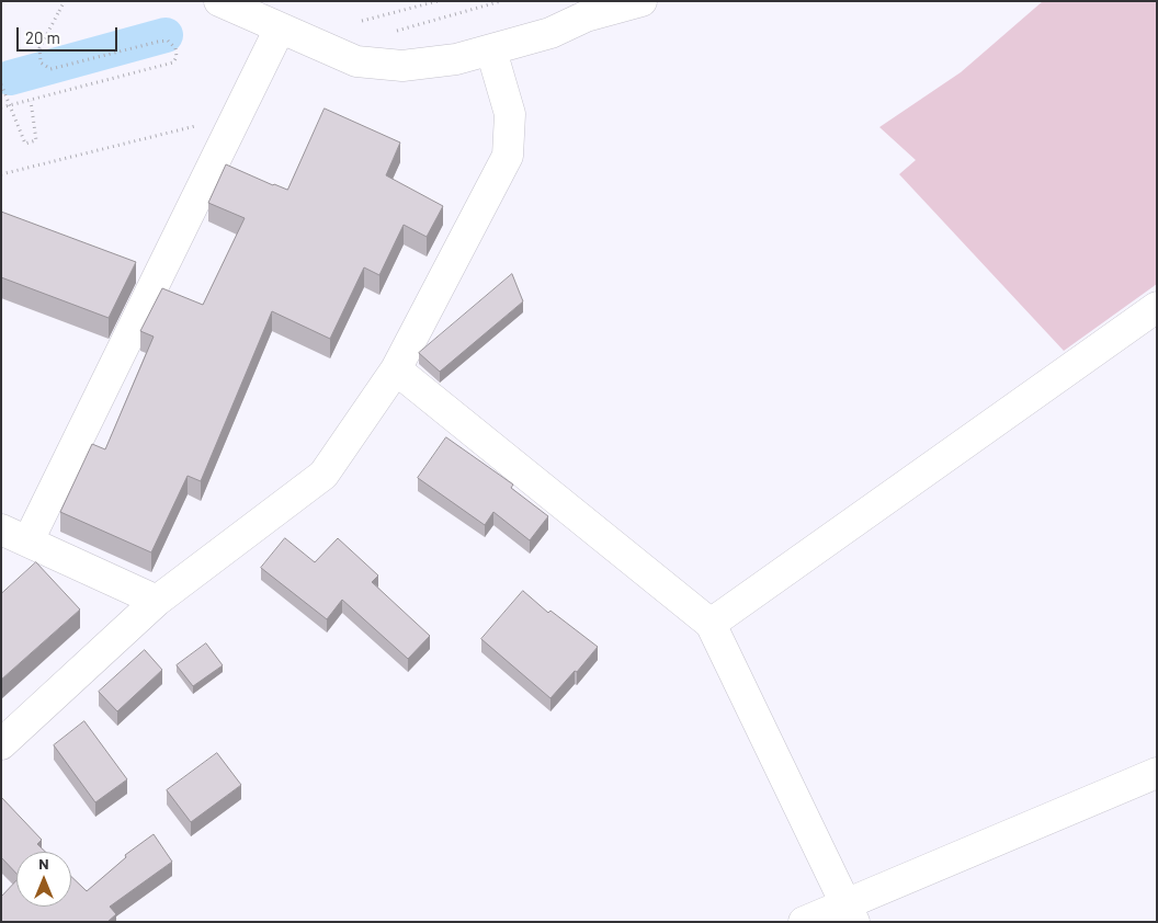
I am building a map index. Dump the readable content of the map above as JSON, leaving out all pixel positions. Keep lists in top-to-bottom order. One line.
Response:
{"scale_bar":"20 m","north":"top"}
